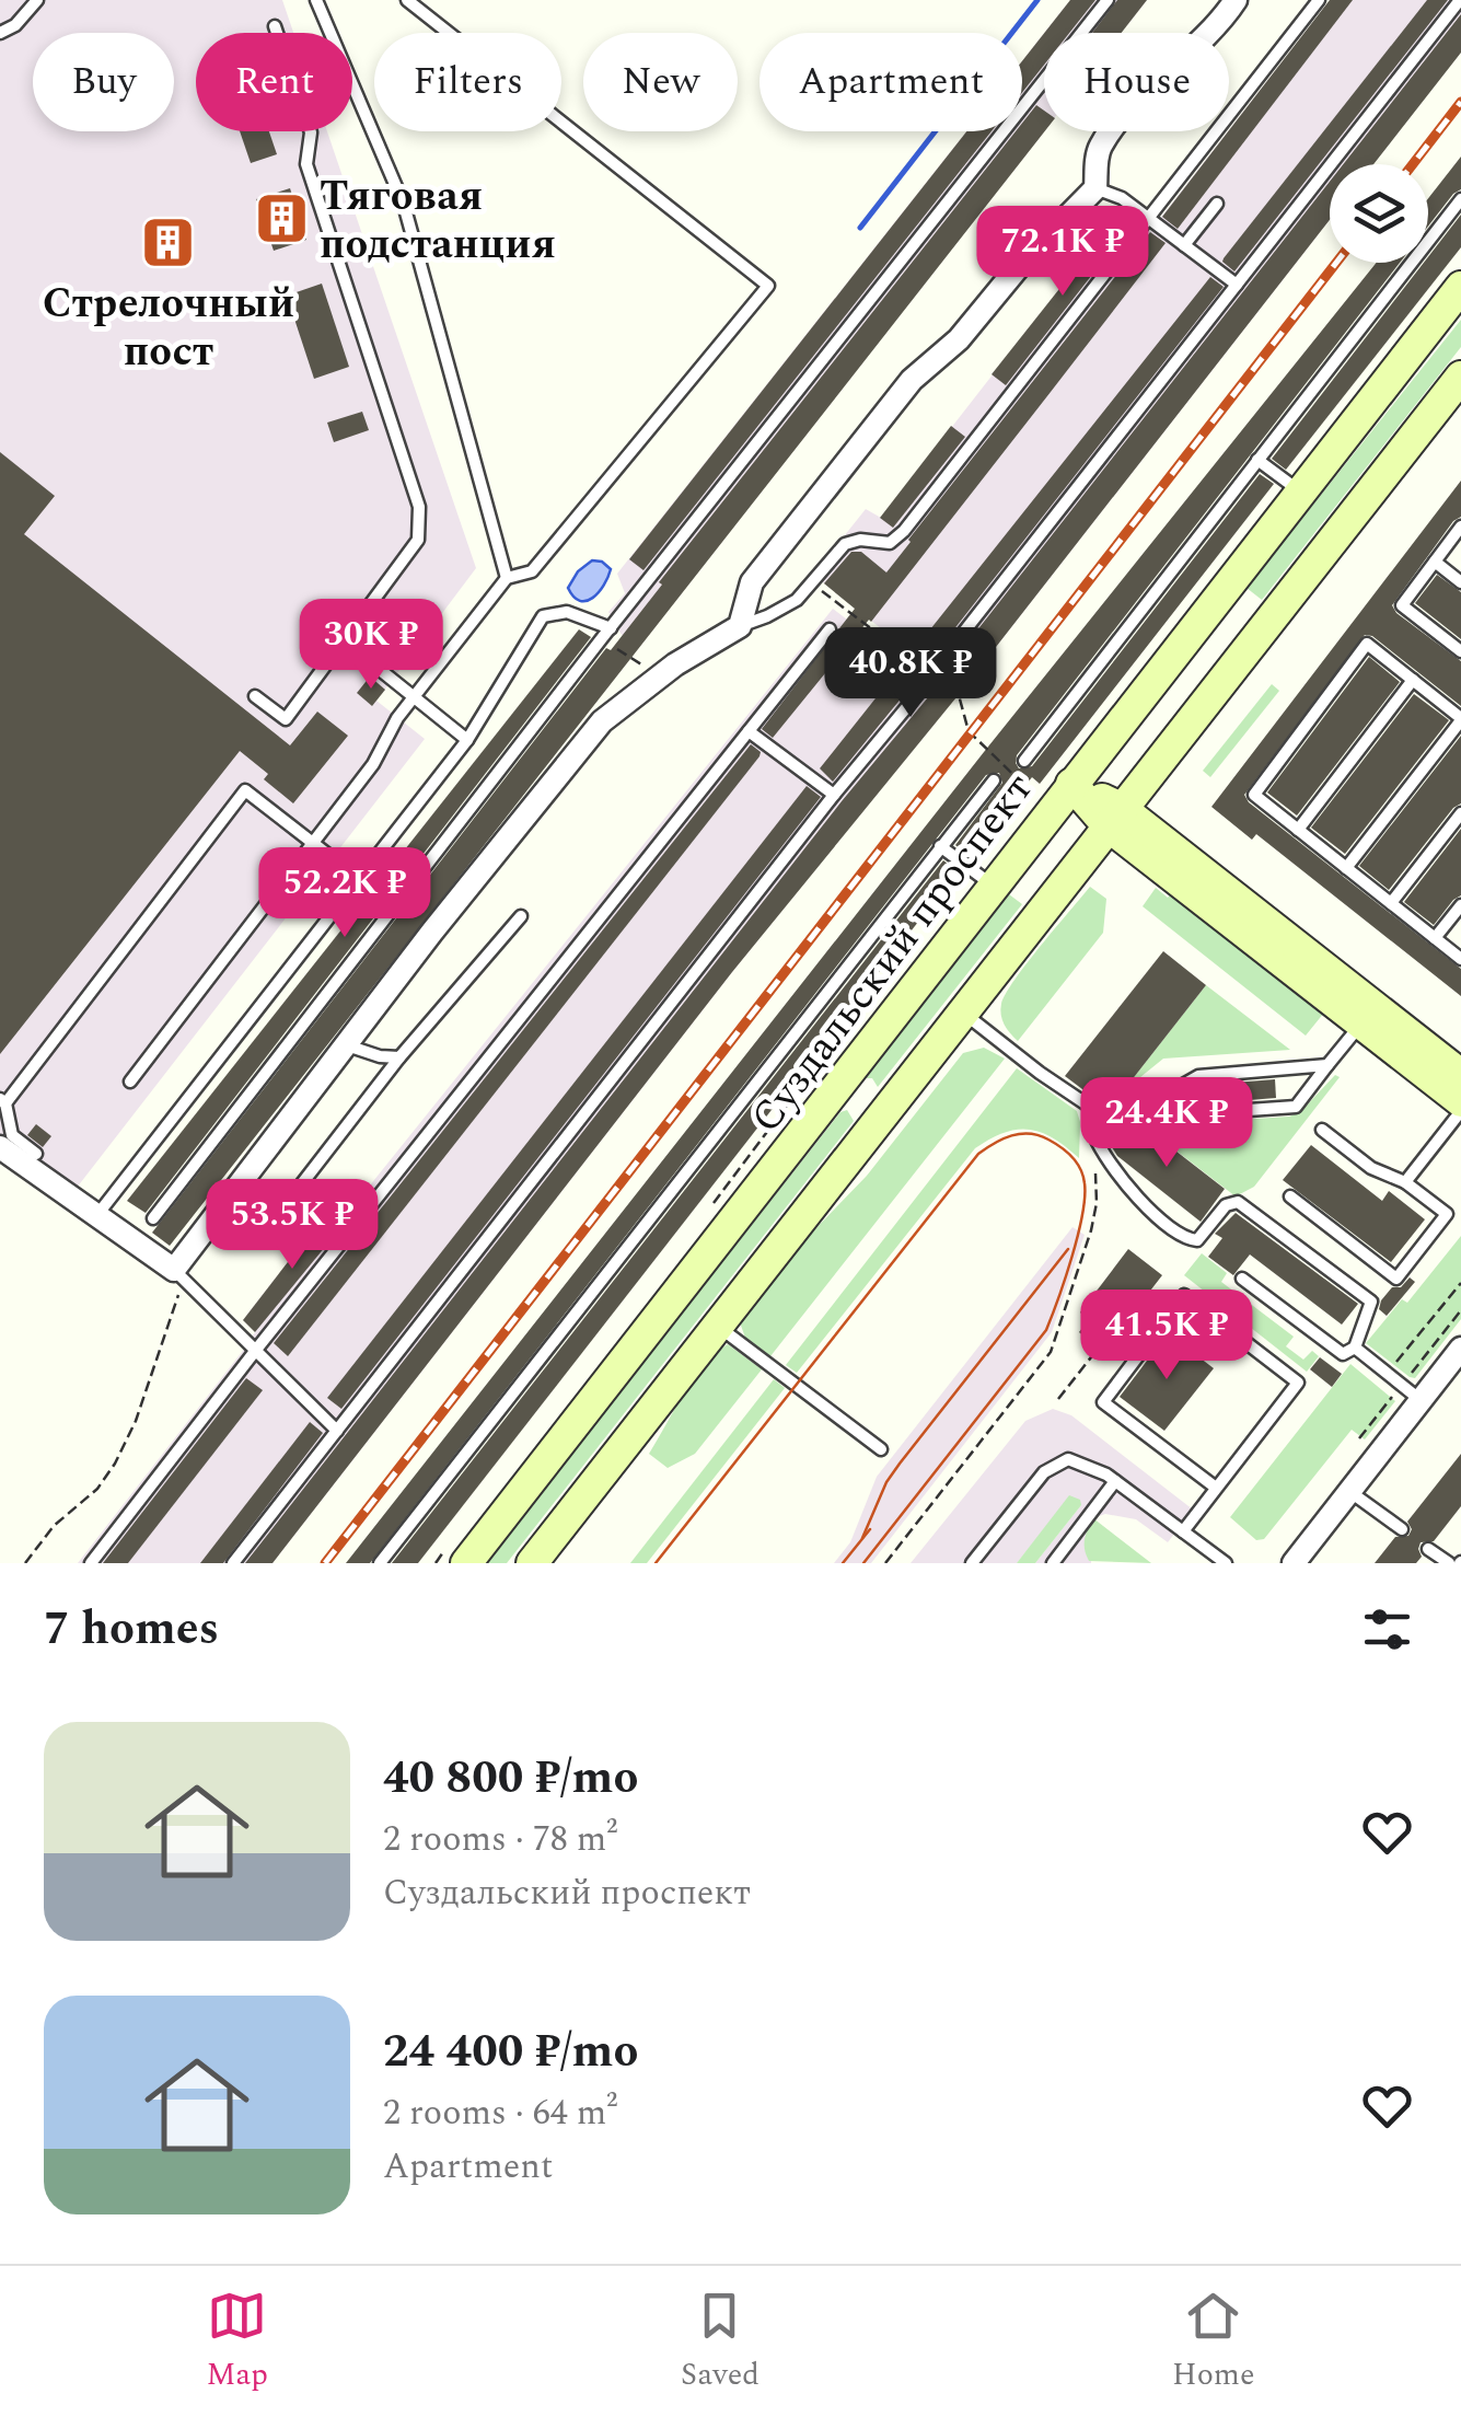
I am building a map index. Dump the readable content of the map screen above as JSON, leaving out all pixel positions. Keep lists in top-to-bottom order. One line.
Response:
{"streets":{"main road":["Суздальский проспект"]},"places":{"building":["Тяговая подстанция","Стрелочный пост"]},"page":{"chip":["Buy","Rent","Filters","New","Apartment","House"],"price":["72.1K ₽","30K ₽","40.8K ₽","52.2K ₽","24.4K ₽","53.5K ₽","41.5K ₽"],"heading":"7 homes","list":[{"name":"40 800 ₽/mo","note":"2 rooms · 78 m² · Суздальский проспект"},{"name":"24 400 ₽/mo","note":"2 rooms · 64 m² · Apartment"}],"tabs":["Map","Saved","Home"]}}
